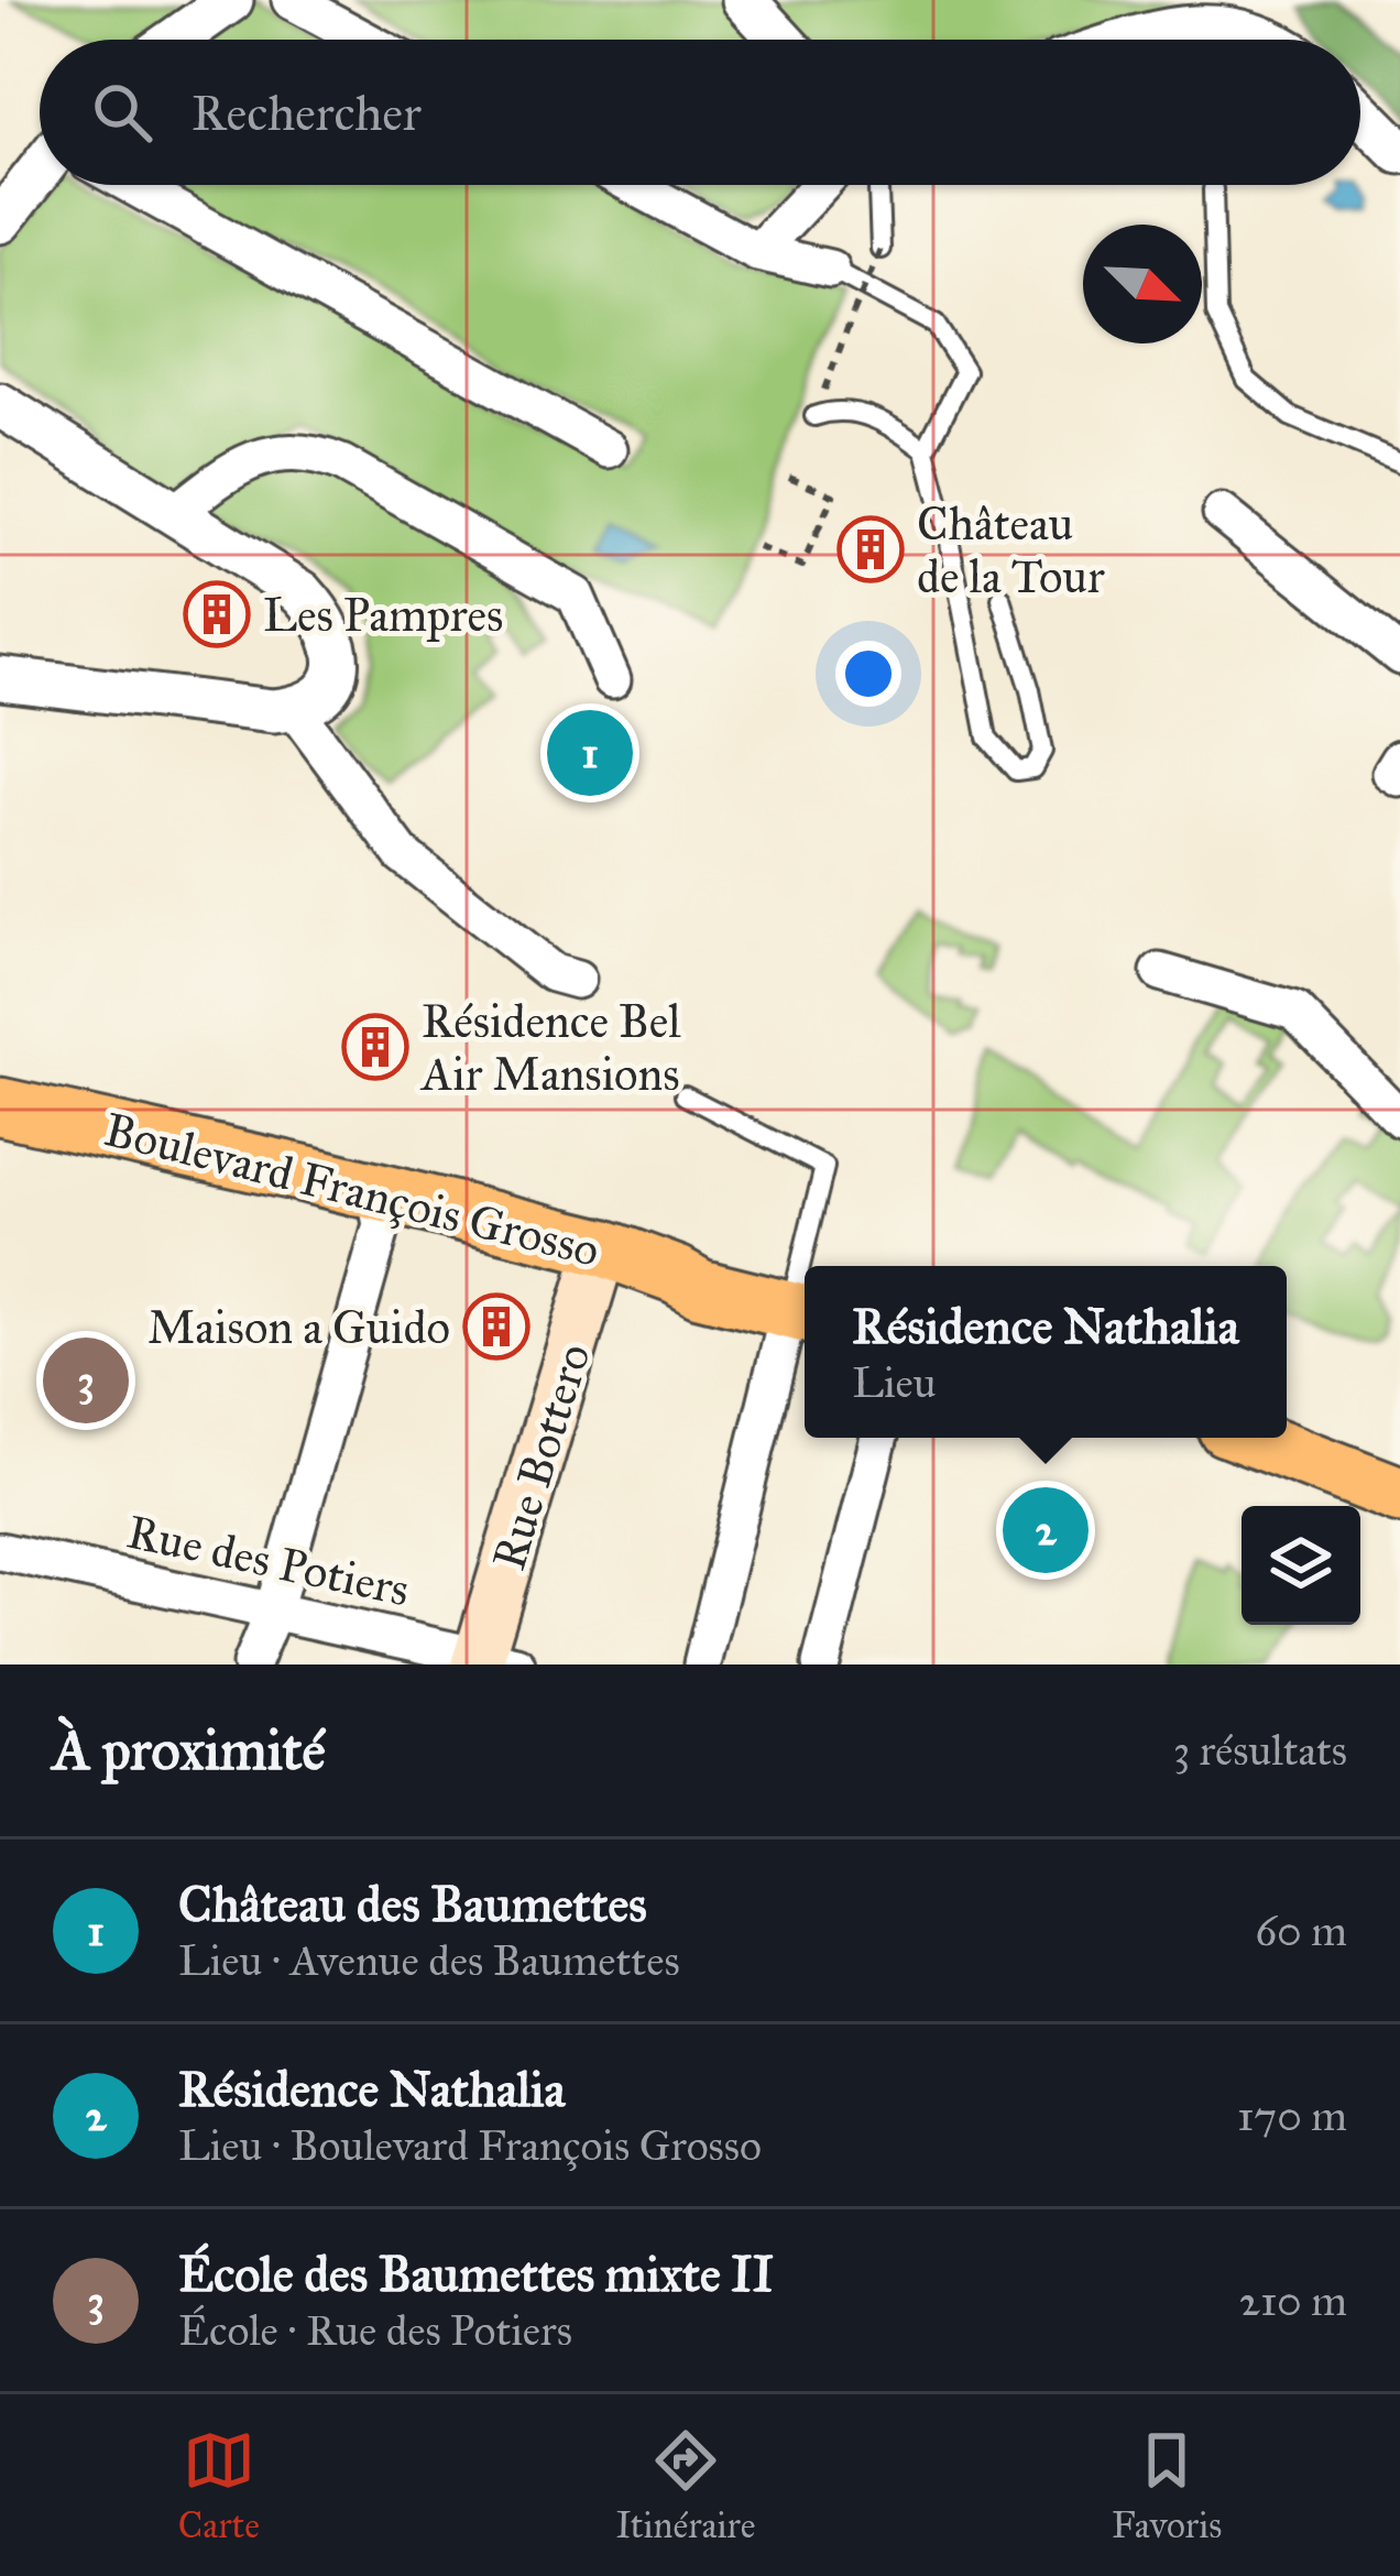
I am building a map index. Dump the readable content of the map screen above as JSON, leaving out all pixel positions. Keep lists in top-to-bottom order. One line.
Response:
{"streets":{"main road":["Boulevard François Grosso","Rue Bottero"],"street":["Rue des Potiers"]},"crossings":[["Boulevard François Grosso","Rue Bottero"],["Rue Bottero","Rue des Potiers"]],"places":{"building":["Château de la Tour","Les Pampres","Résidence Bel Air Mansions","Maison a Guido"]},"north":"bottom right","page":{"search":"Rechercher","pins":["1","3","2"],"popup":["Résidence Nathalia","Lieu"],"heading":["À proximité","3 résultats"],"list":[{"mark":"1","name":"Château des Baumettes","note":"Lieu · Avenue des Baumettes","value":"60 m"},{"mark":"2","name":"Résidence Nathalia","note":"Lieu · Boulevard François Grosso","value":"170 m"},{"mark":"3","name":"École des Baumettes mixte II","note":"École · Rue des Potiers","value":"210 m"}],"nav":["Carte","Itinéraire","Favoris"]}}
